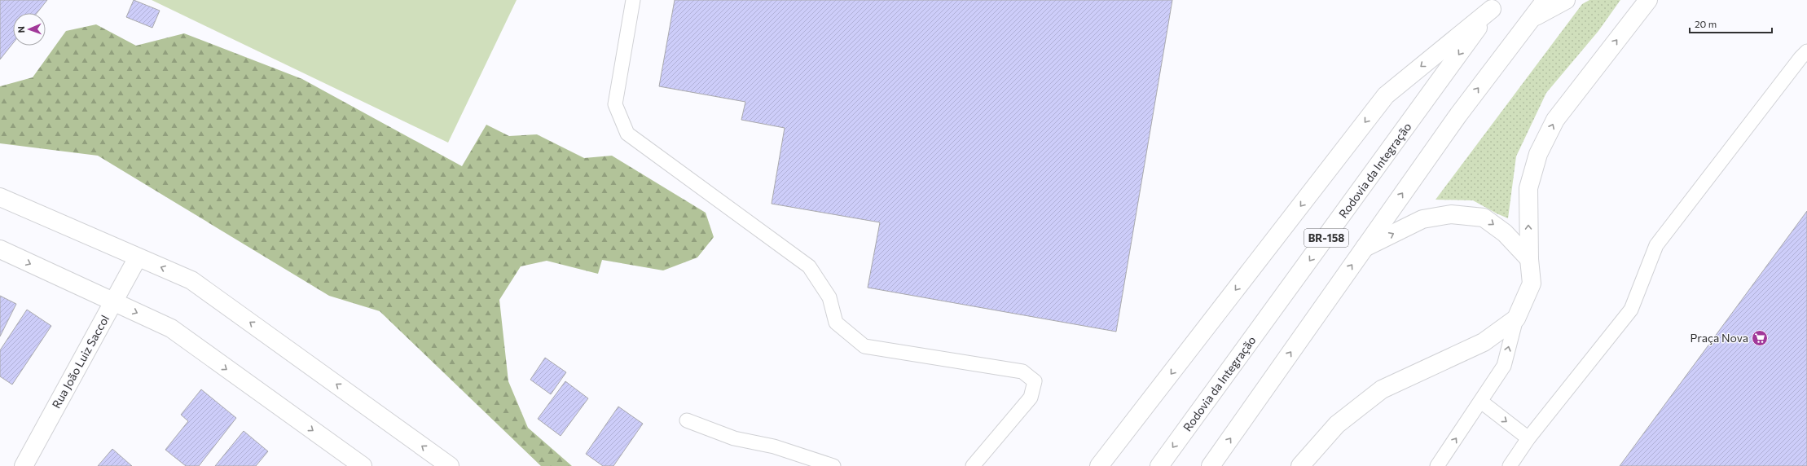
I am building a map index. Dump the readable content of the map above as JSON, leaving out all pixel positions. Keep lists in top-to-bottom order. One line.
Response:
{"streets":{"main road":["Rodovia da Integração","BR-158","Rua João Luiz Saccol"]},"places":{"supermarket":["Praça Nova"]},"scale_bar":"20 m","north":"left"}
